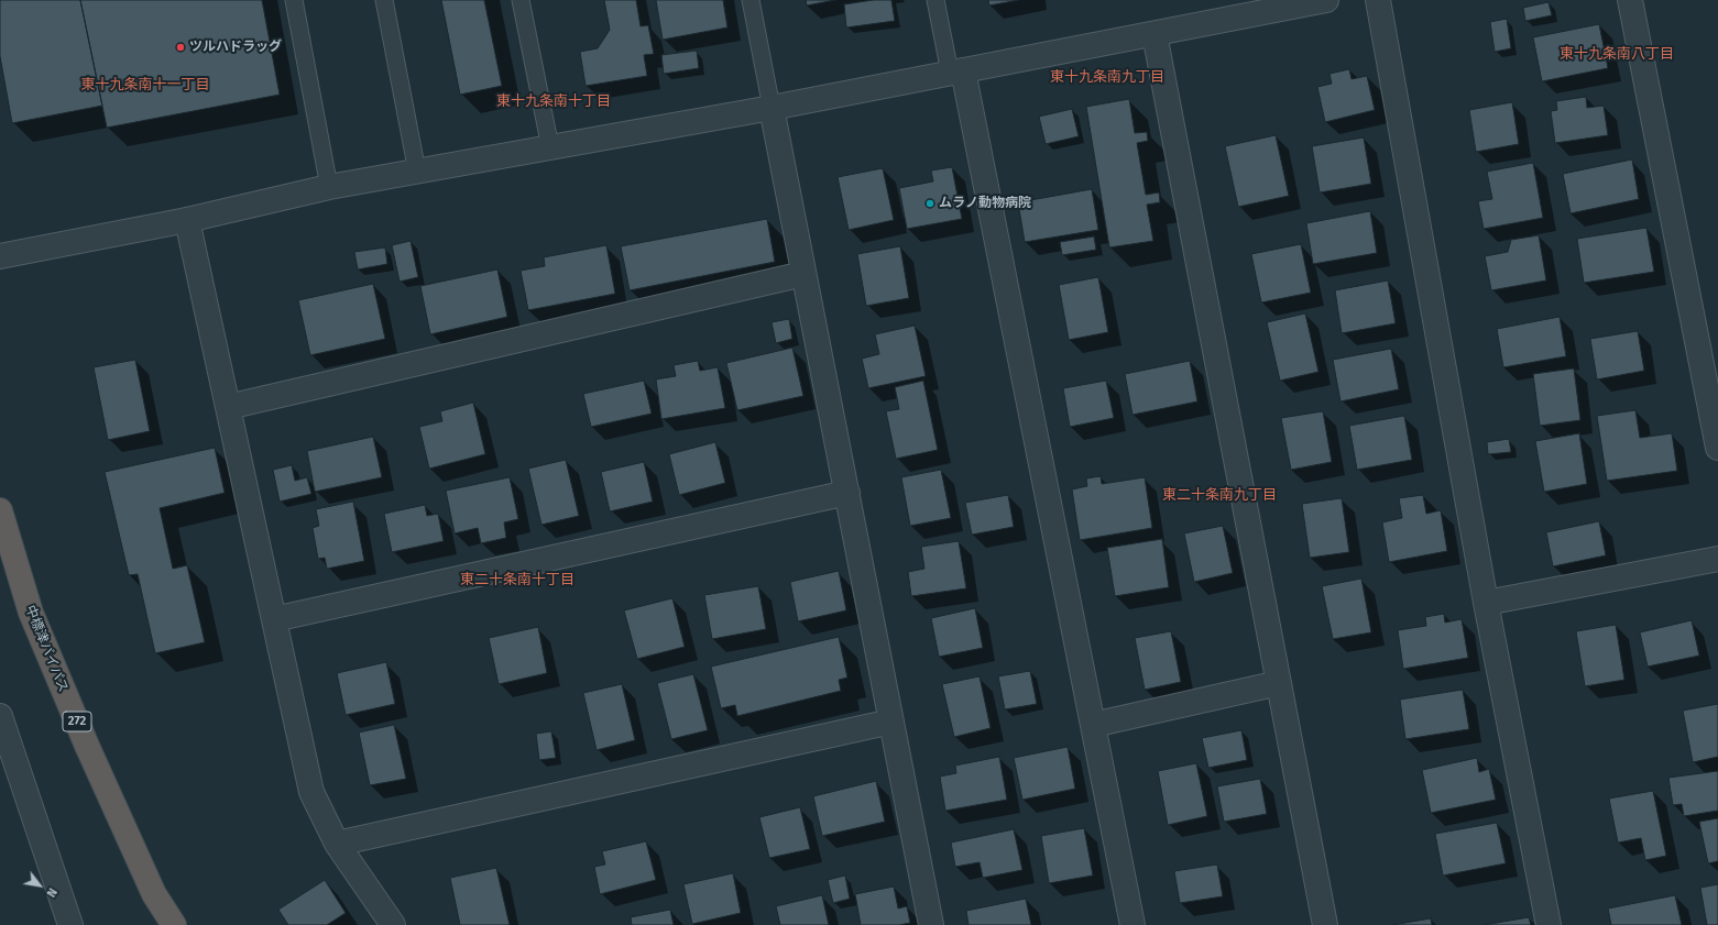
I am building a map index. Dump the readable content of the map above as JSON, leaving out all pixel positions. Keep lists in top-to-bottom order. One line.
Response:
{"streets":{"highway":["中標津バイパス","272"]},"districts":["東十九条南八丁目","東十九条南九丁目","東十九条南十一丁目","東十九条南十丁目","東二十条南九丁目","東二十条南十丁目"],"places":["ツルハドラッグ","ムラノ動物病院"],"north":"bottom right"}
